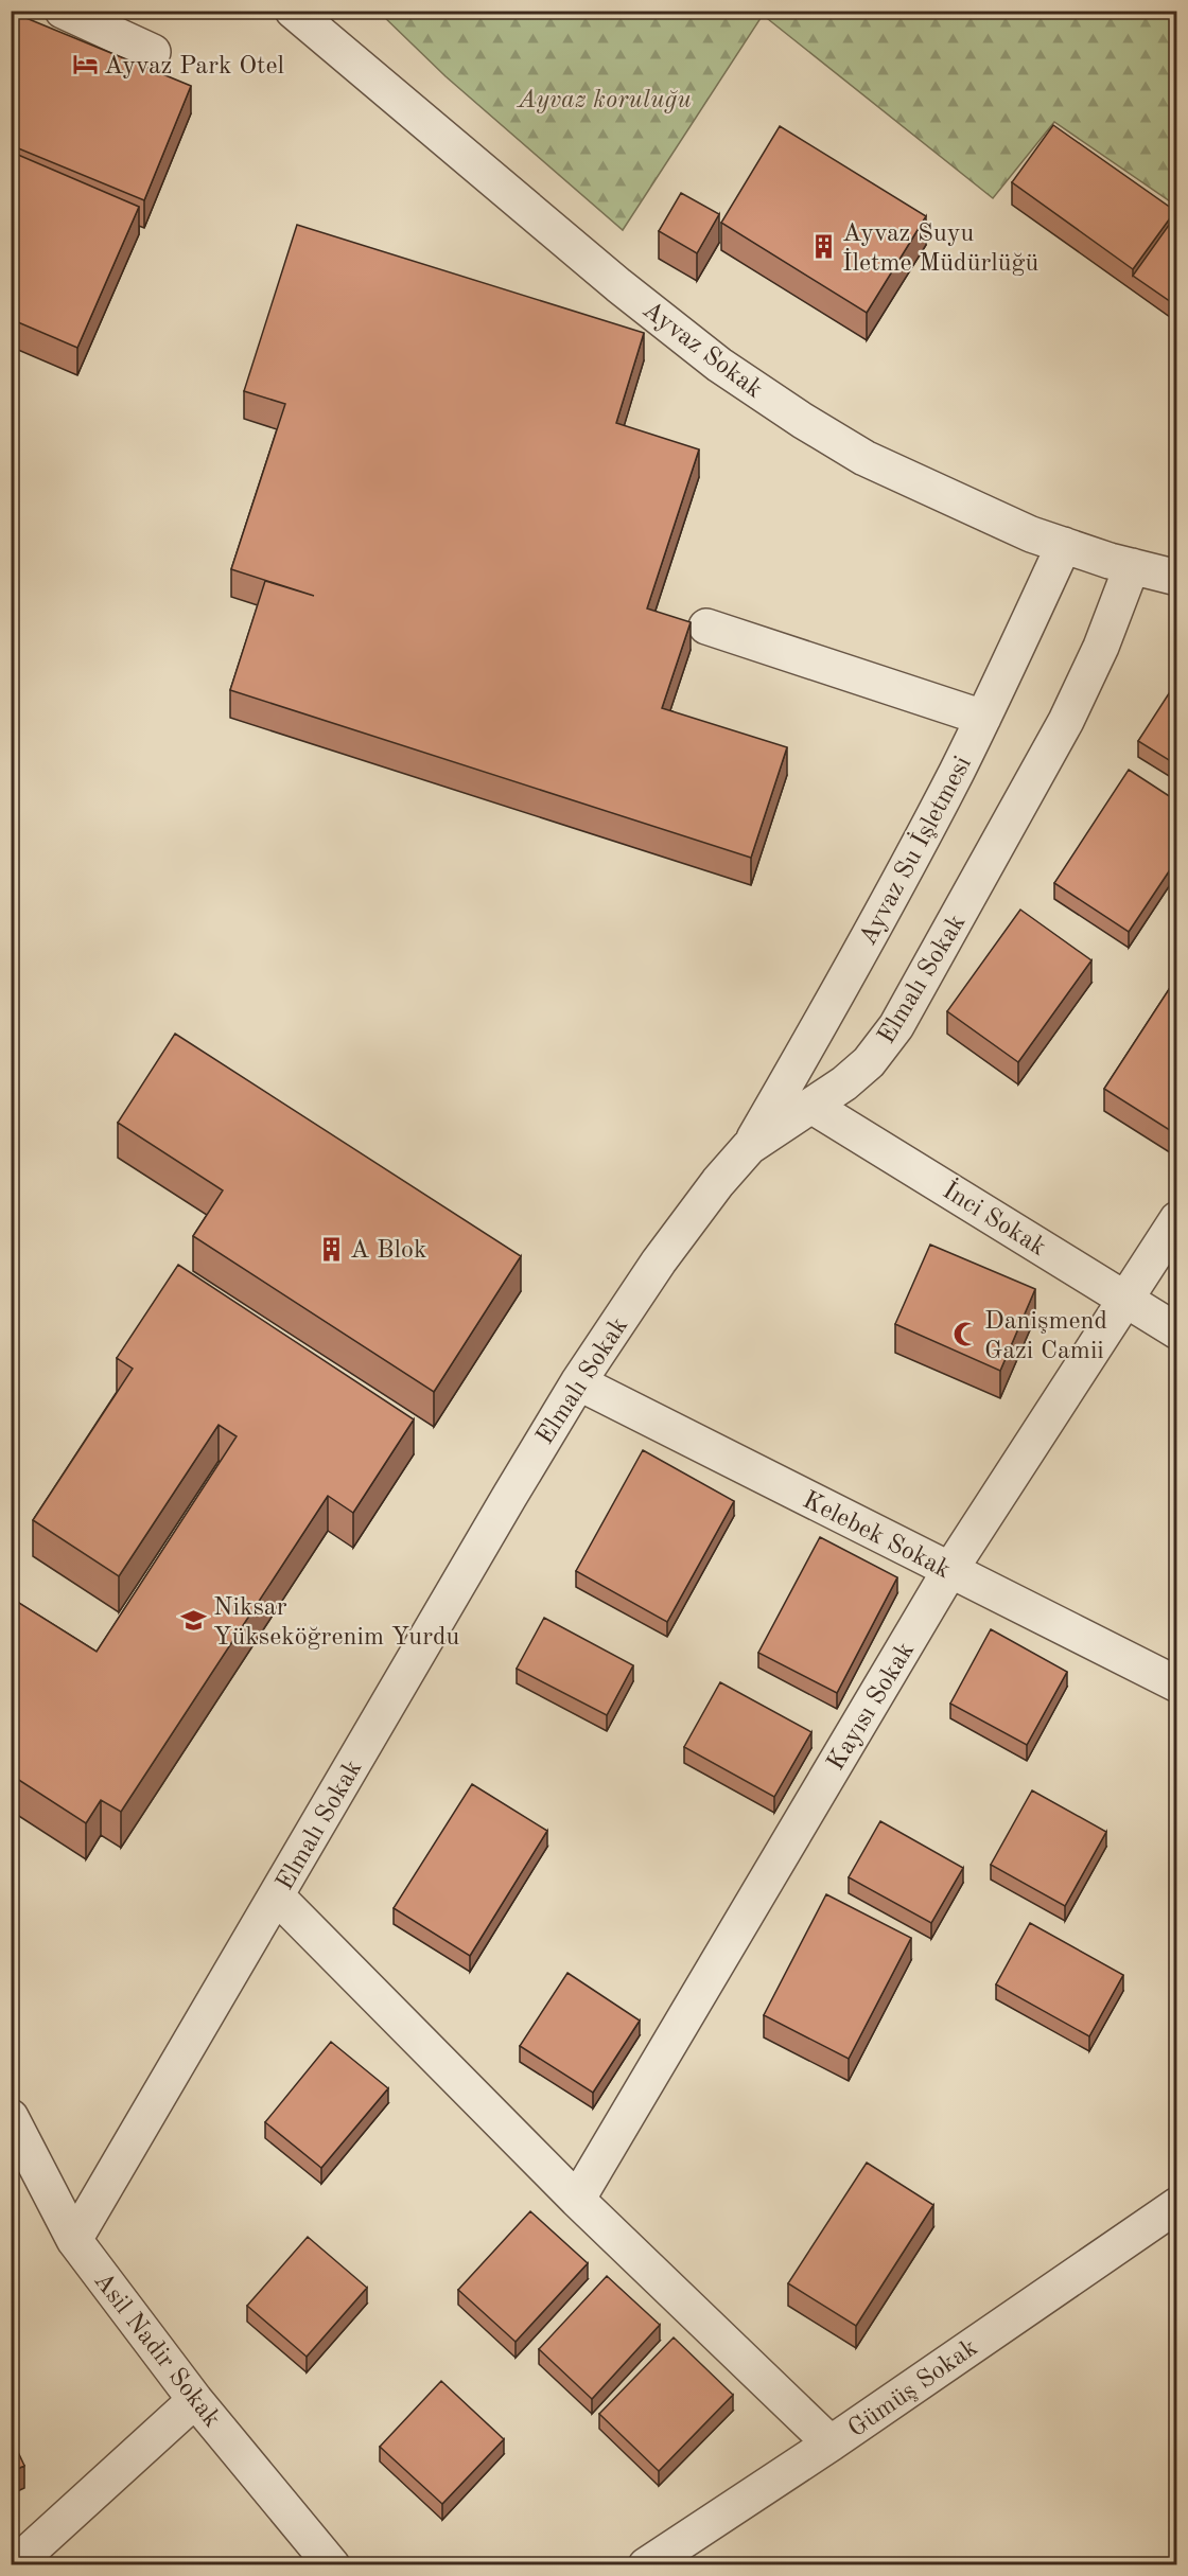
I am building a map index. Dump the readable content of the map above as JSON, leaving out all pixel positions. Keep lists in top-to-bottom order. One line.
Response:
{"streets":{"street":["Ayvaz Sokak","Ayvaz Su İşletmesi","Elmalı Sokak","İnci Sokak","Kelebek Sokak","Kayısı Sokak","Asil Nadir Sokak","Gümüş Sokak"]},"crossings":[["Ayvaz Sokak","Ayvaz Su İşletmesi"],["Ayvaz Sokak","Elmalı Sokak"],["Ayvaz Su İşletmesi","Elmalı Sokak"],["Elmalı Sokak","İnci Sokak"],["Elmalı Sokak","Kelebek Sokak"],["Elmalı Sokak","Asil Nadir Sokak"],["İnci Sokak","Kayısı Sokak"],["Kelebek Sokak","Kayısı Sokak"]],"parks":["Ayvaz koruluğu"],"places":{"hotel":["Ayvaz Park Otel"],"building":["Ayvaz Suyu İletme Müdürlüğü","A Blok"],"mosque":["Danişmend Gazi Camii"],"school or university":["Niksar Yükseköğrenim Yurdu"]}}
